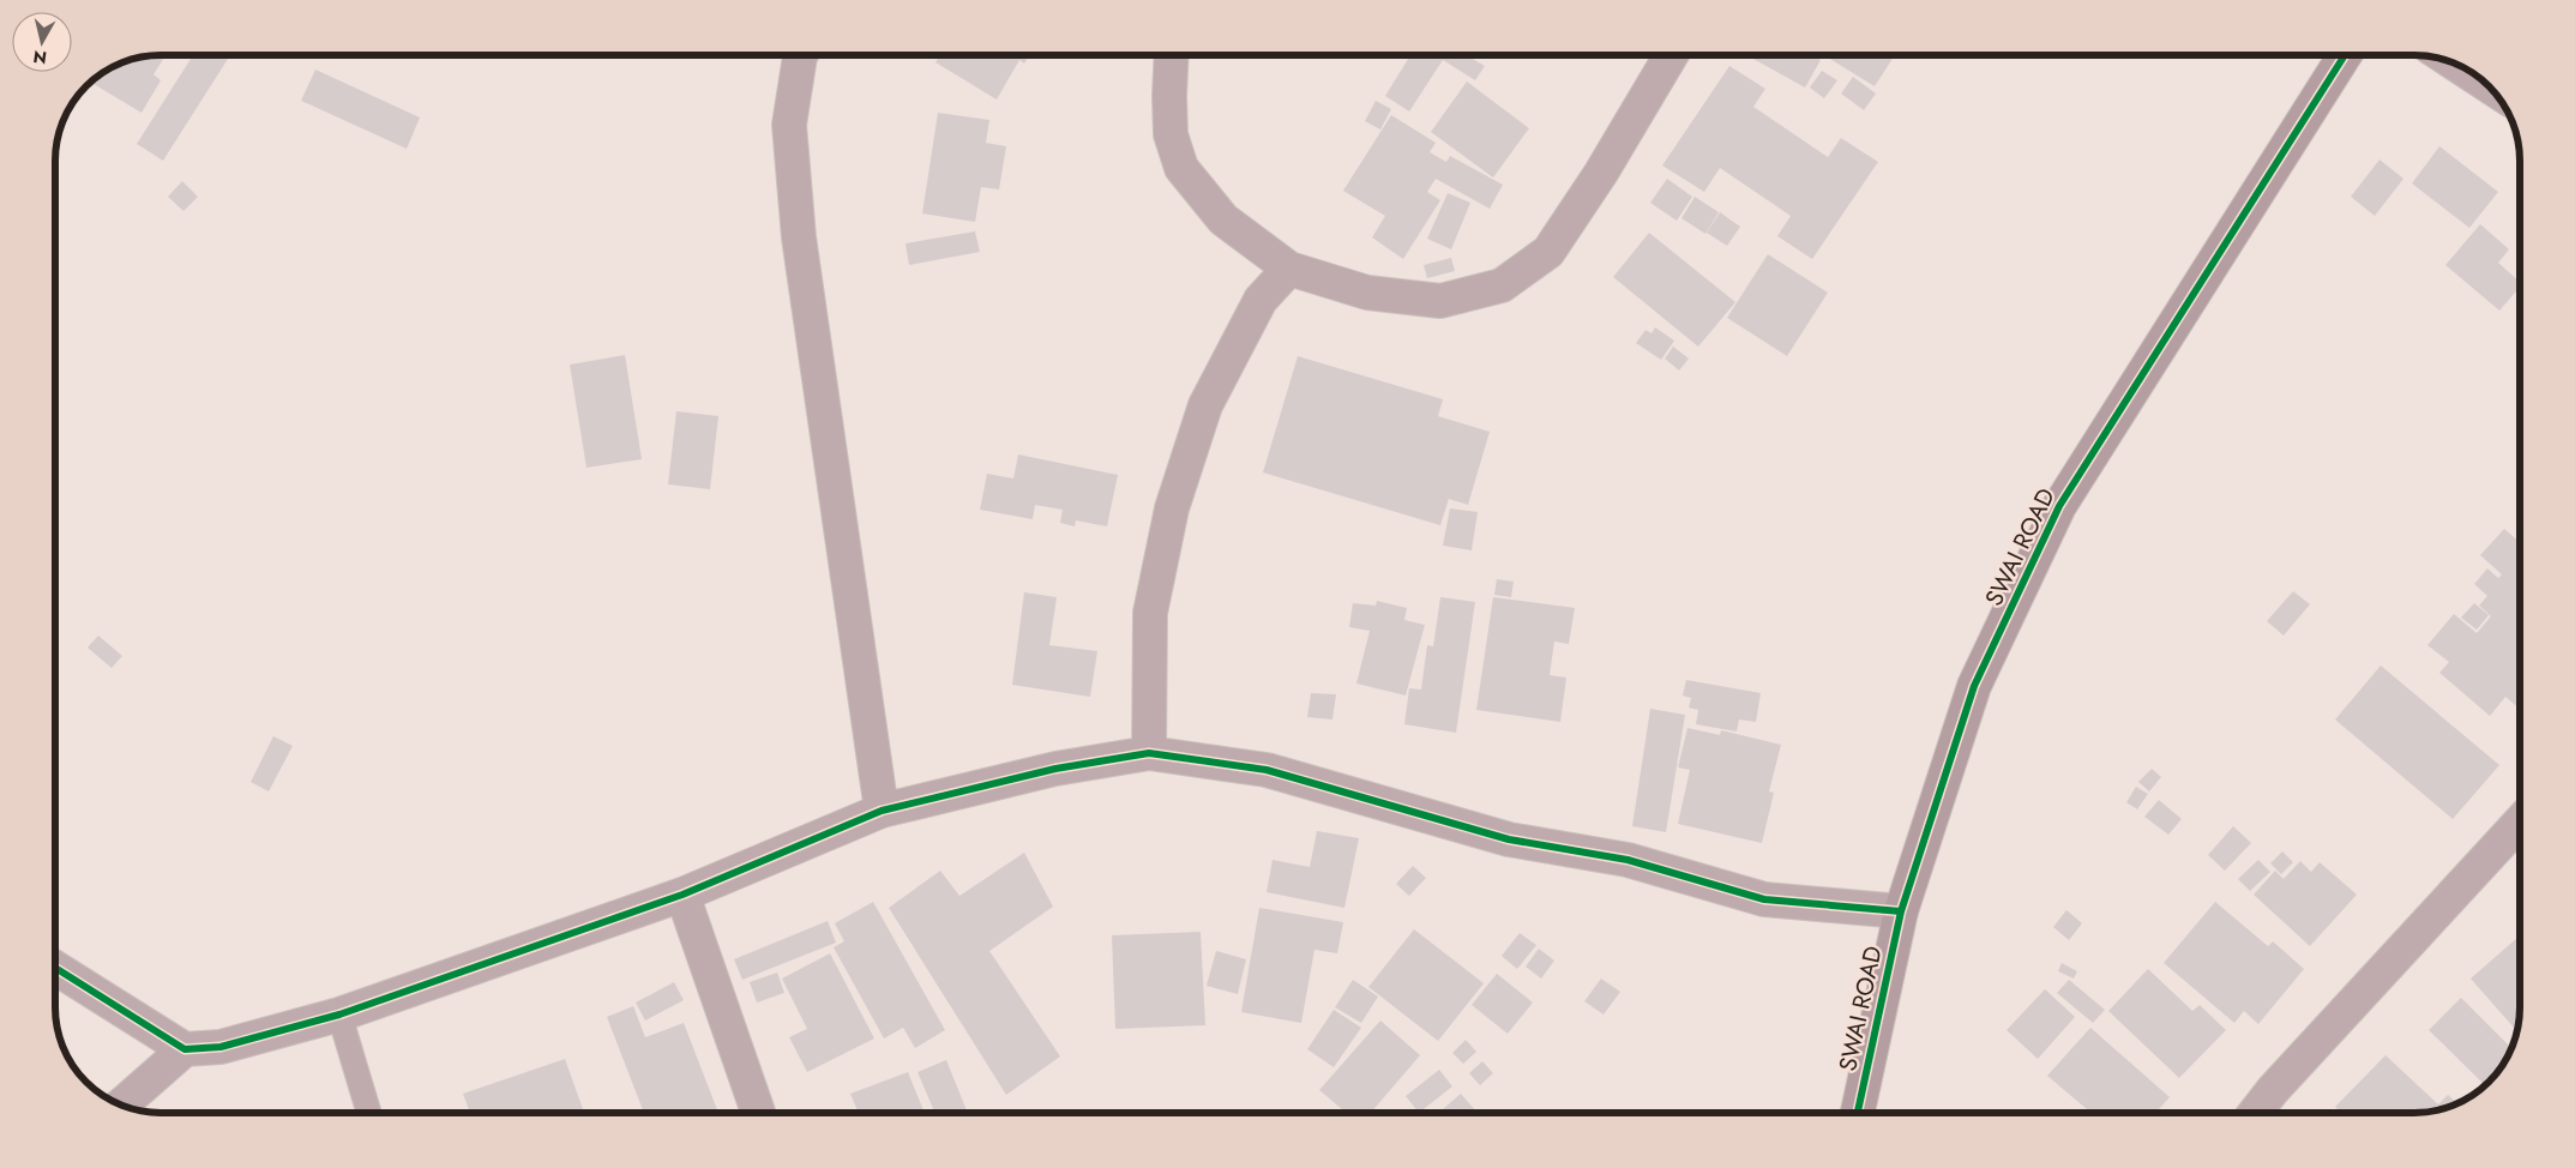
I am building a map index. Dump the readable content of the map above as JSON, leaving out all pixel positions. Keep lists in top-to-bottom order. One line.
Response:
{"streets":{"street":["SWAI ROAD"]},"north":"bottom"}
